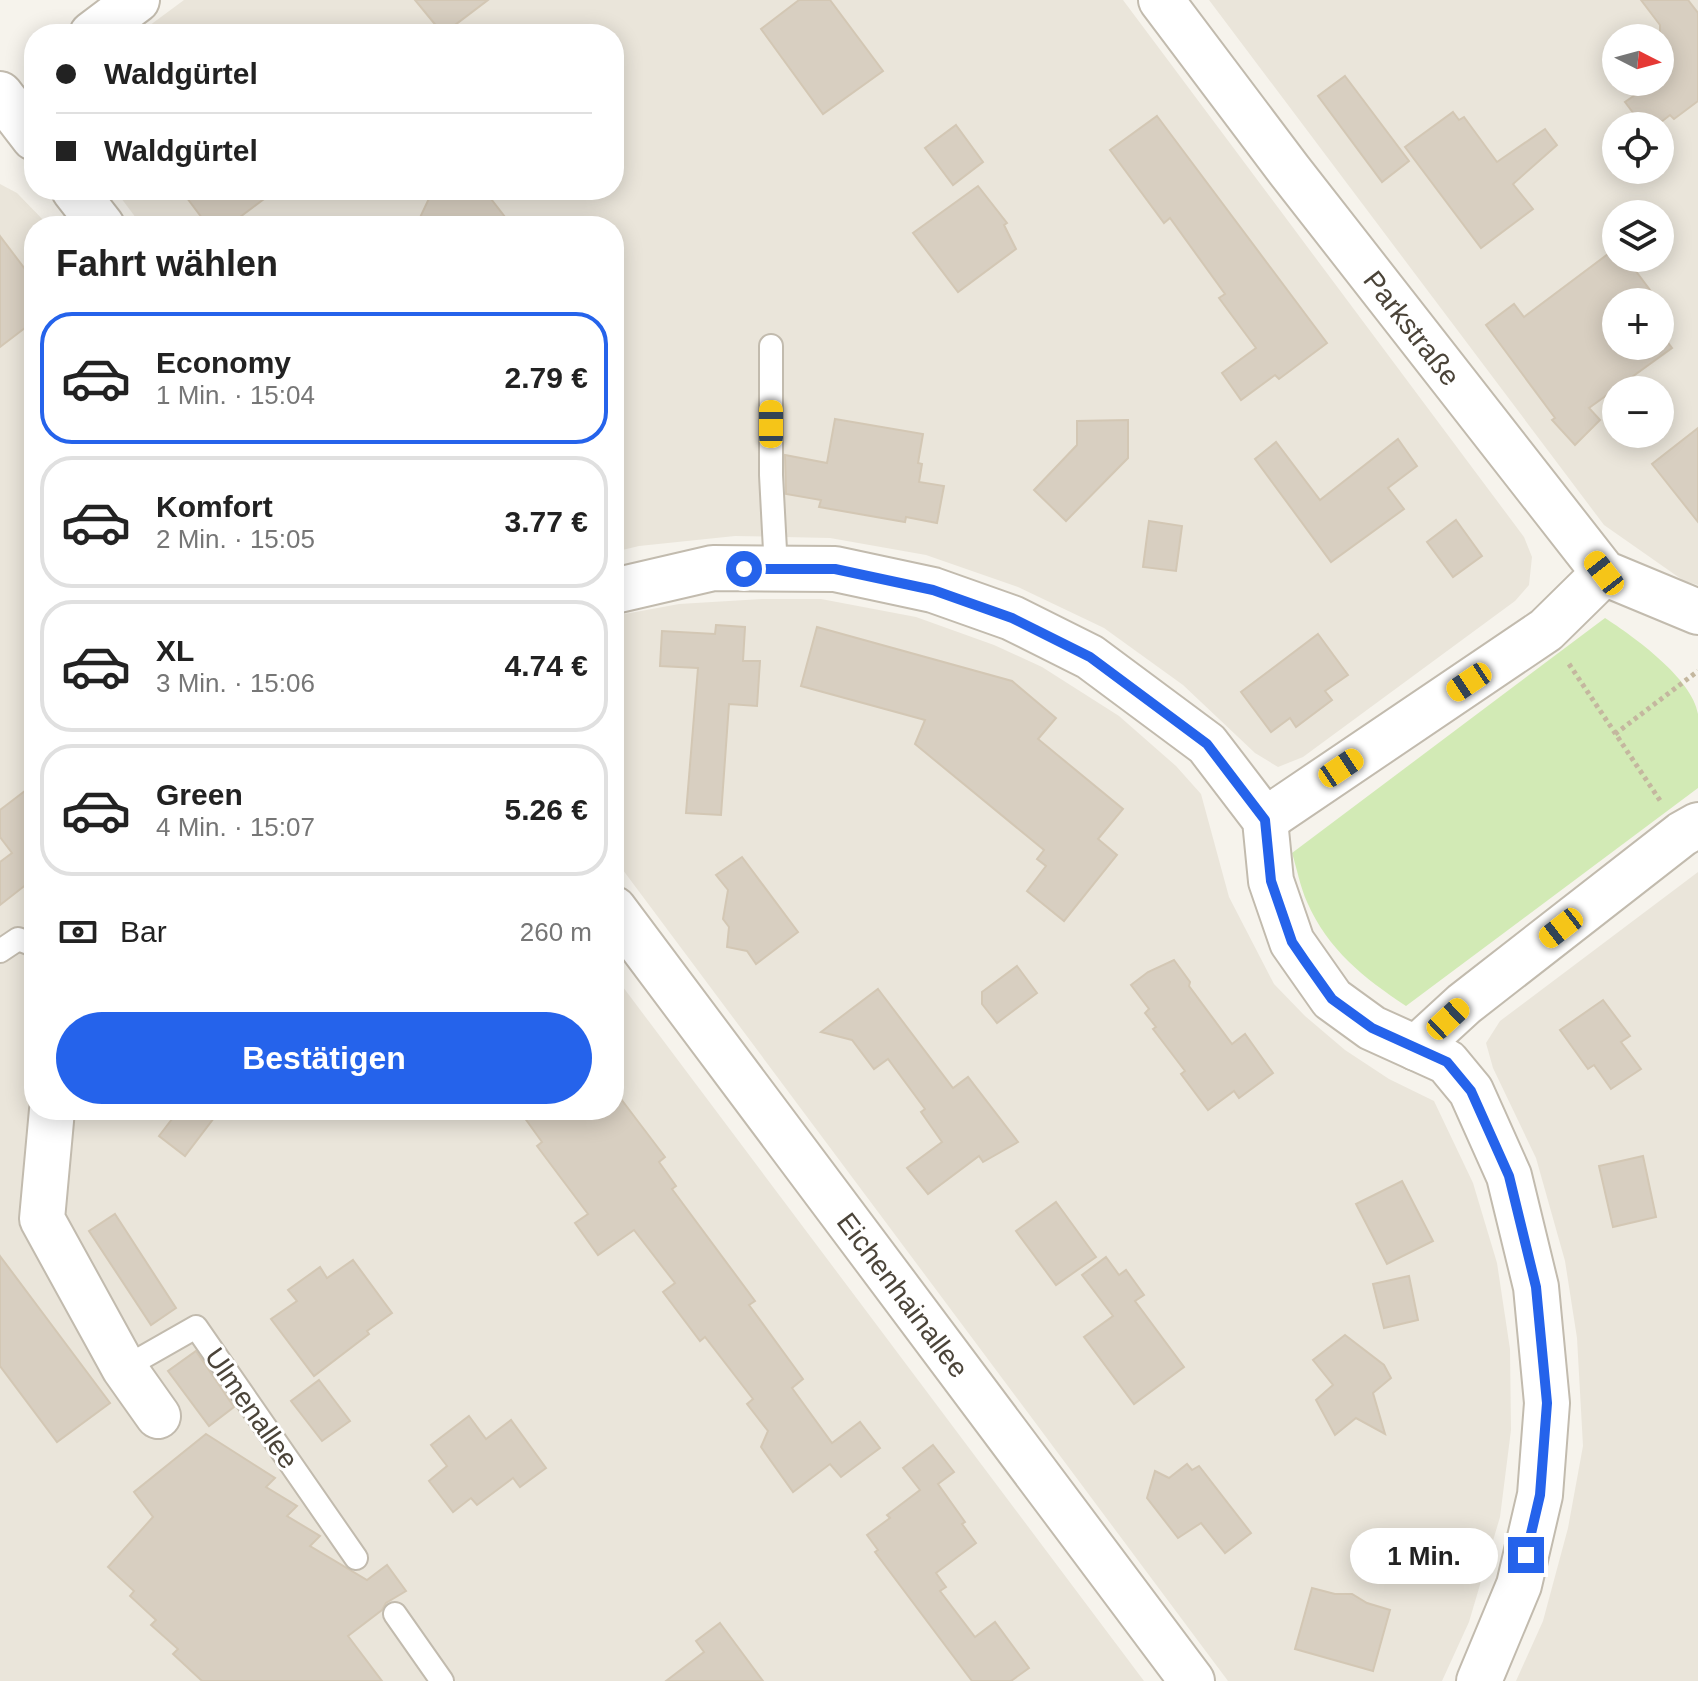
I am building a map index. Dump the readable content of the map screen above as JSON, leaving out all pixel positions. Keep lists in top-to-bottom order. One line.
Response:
{"streets":{"street":["Parkstraße","Eichenhainallee"],"lane":["Ulmenallee"]},"north":"right","page":{"map_buttons":["+","−"],"banner":["Waldgürtel","Waldgürtel"],"heading":"Fahrt wählen","list":[{"name":"Economy","note":"1 Min. · 15:04","value":"2.79 €"},{"name":"Komfort","note":"2 Min. · 15:05","value":"3.77 €"},{"name":"XL","note":"3 Min. · 15:06","value":"4.74 €"},{"name":"Green","note":"4 Min. · 15:07","value":"5.26 €"}],"pay":["Bar","260 m"],"buttons":"Bestätigen","bubble":"1 Min."}}
